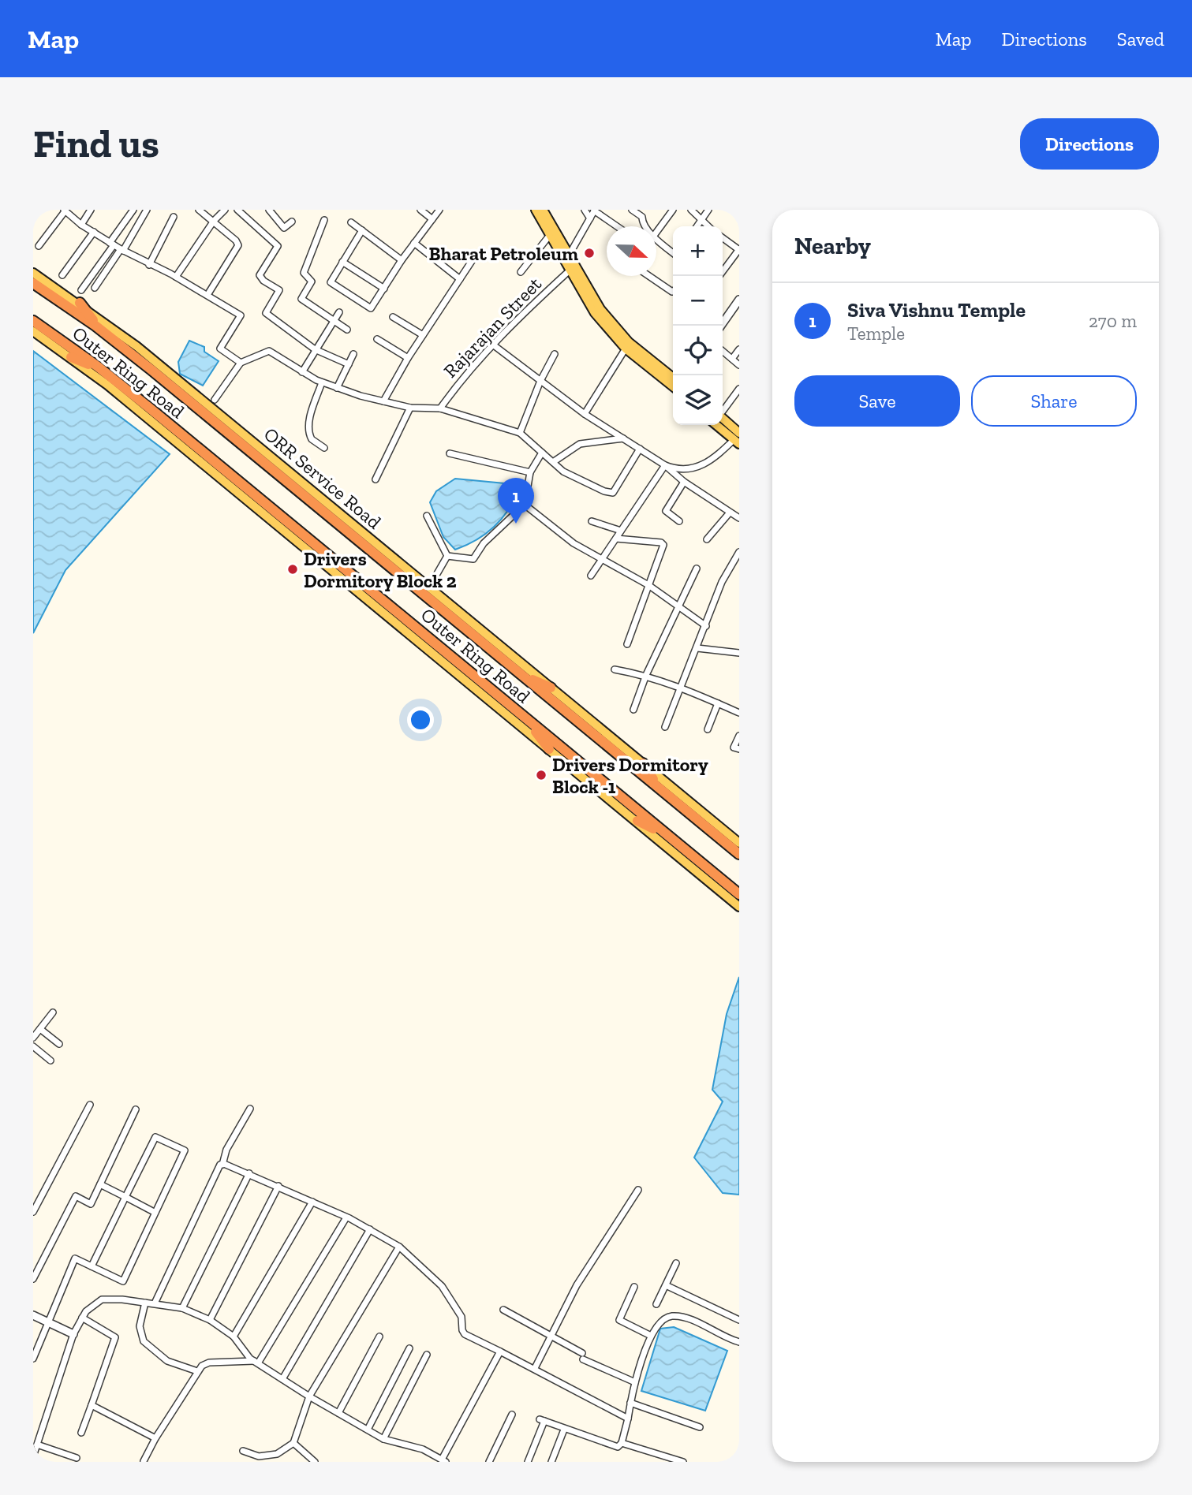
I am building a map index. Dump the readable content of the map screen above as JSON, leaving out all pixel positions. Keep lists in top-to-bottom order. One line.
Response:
{"streets":{"highway":["Outer Ring Road"],"main road":["ORR Service Road"],"street":["Rajarajan Street"]},"places":["Bharat Petroleum","Drivers Dormitory Block 2","Drivers Dormitory Block -1"],"north":"right","page":{"header":"Map","nav":["Map","Directions","Saved"],"buttons":["Directions",["Save","Share"]],"title":"Find us","heading":"Nearby","map_buttons":["+","−"],"list":[{"mark":"1","name":"Siva Vishnu Temple","note":"Temple","value":"270 m"}],"pins":"1"}}
